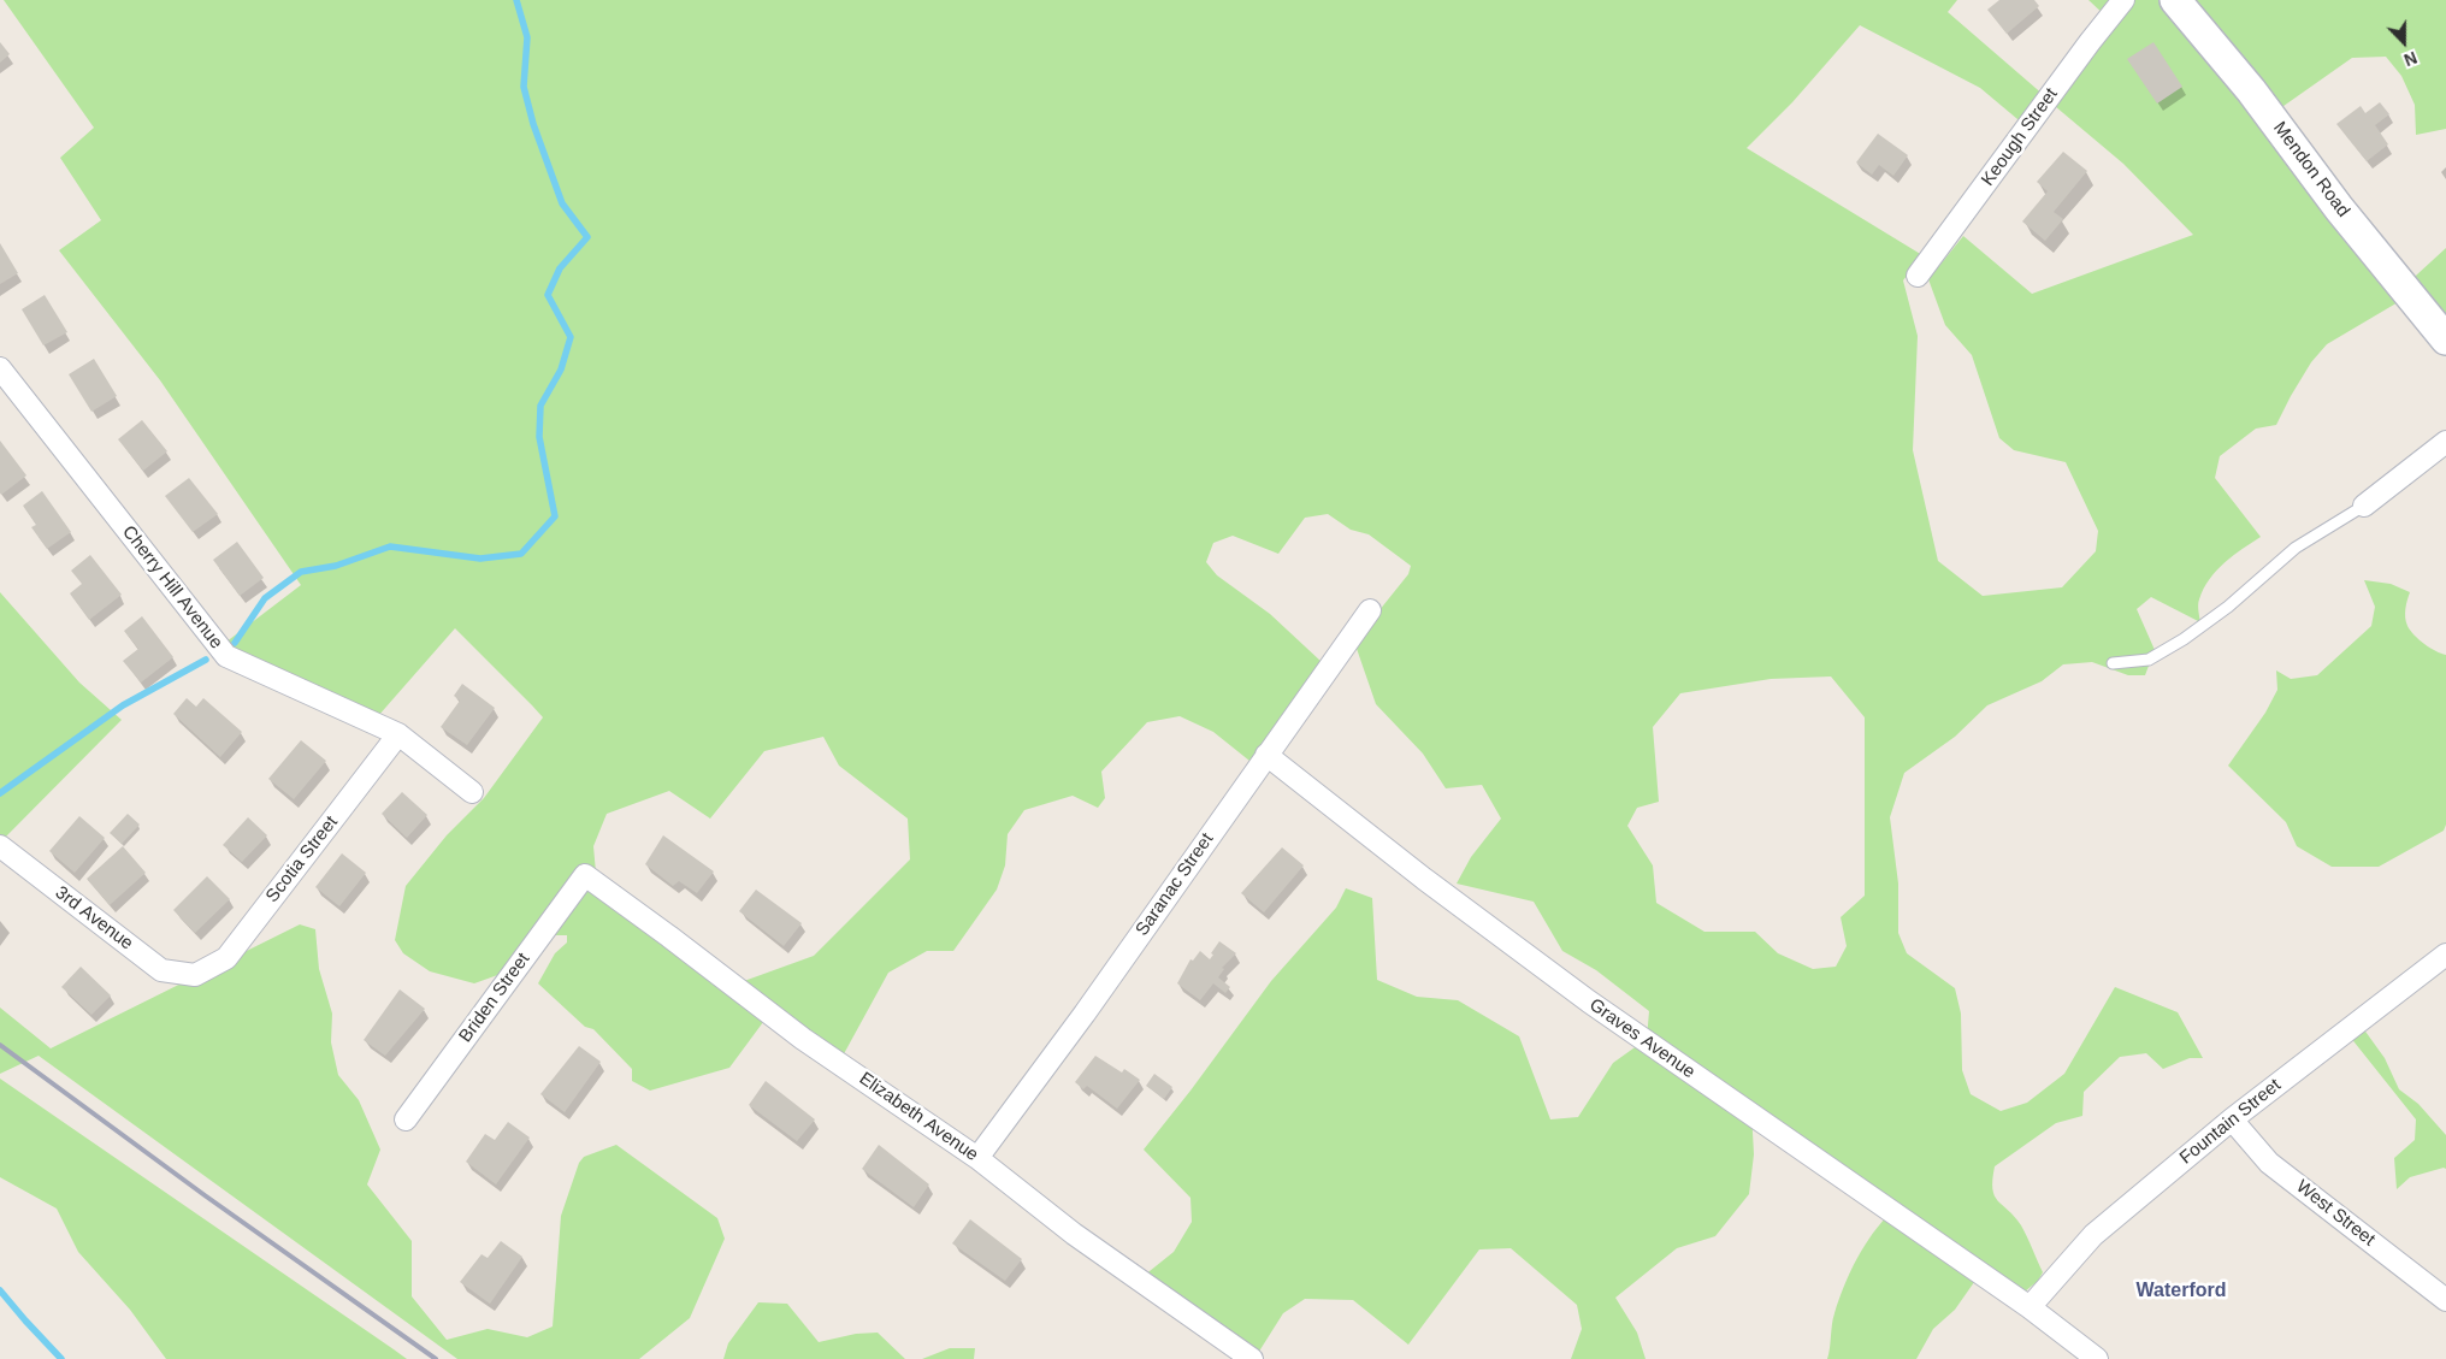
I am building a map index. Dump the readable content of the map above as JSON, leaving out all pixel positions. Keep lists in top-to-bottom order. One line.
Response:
{"streets":{"street":["Keough Street","Mendon Road","Cherry Hill Avenue","Scotia Street","Saranac Street","3rd Avenue","Briden Street","Graves Avenue","Elizabeth Avenue","Fountain Street","West Street"]},"crossings":[["Cherry Hill Avenue","Scotia Street"],["Scotia Street","3rd Avenue"],["Saranac Street","Graves Avenue"],["Saranac Street","Elizabeth Avenue"],["Briden Street","Elizabeth Avenue"],["Graves Avenue","Fountain Street"],["Fountain Street","West Street"]],"districts":["Waterford"],"north":"bottom"}
